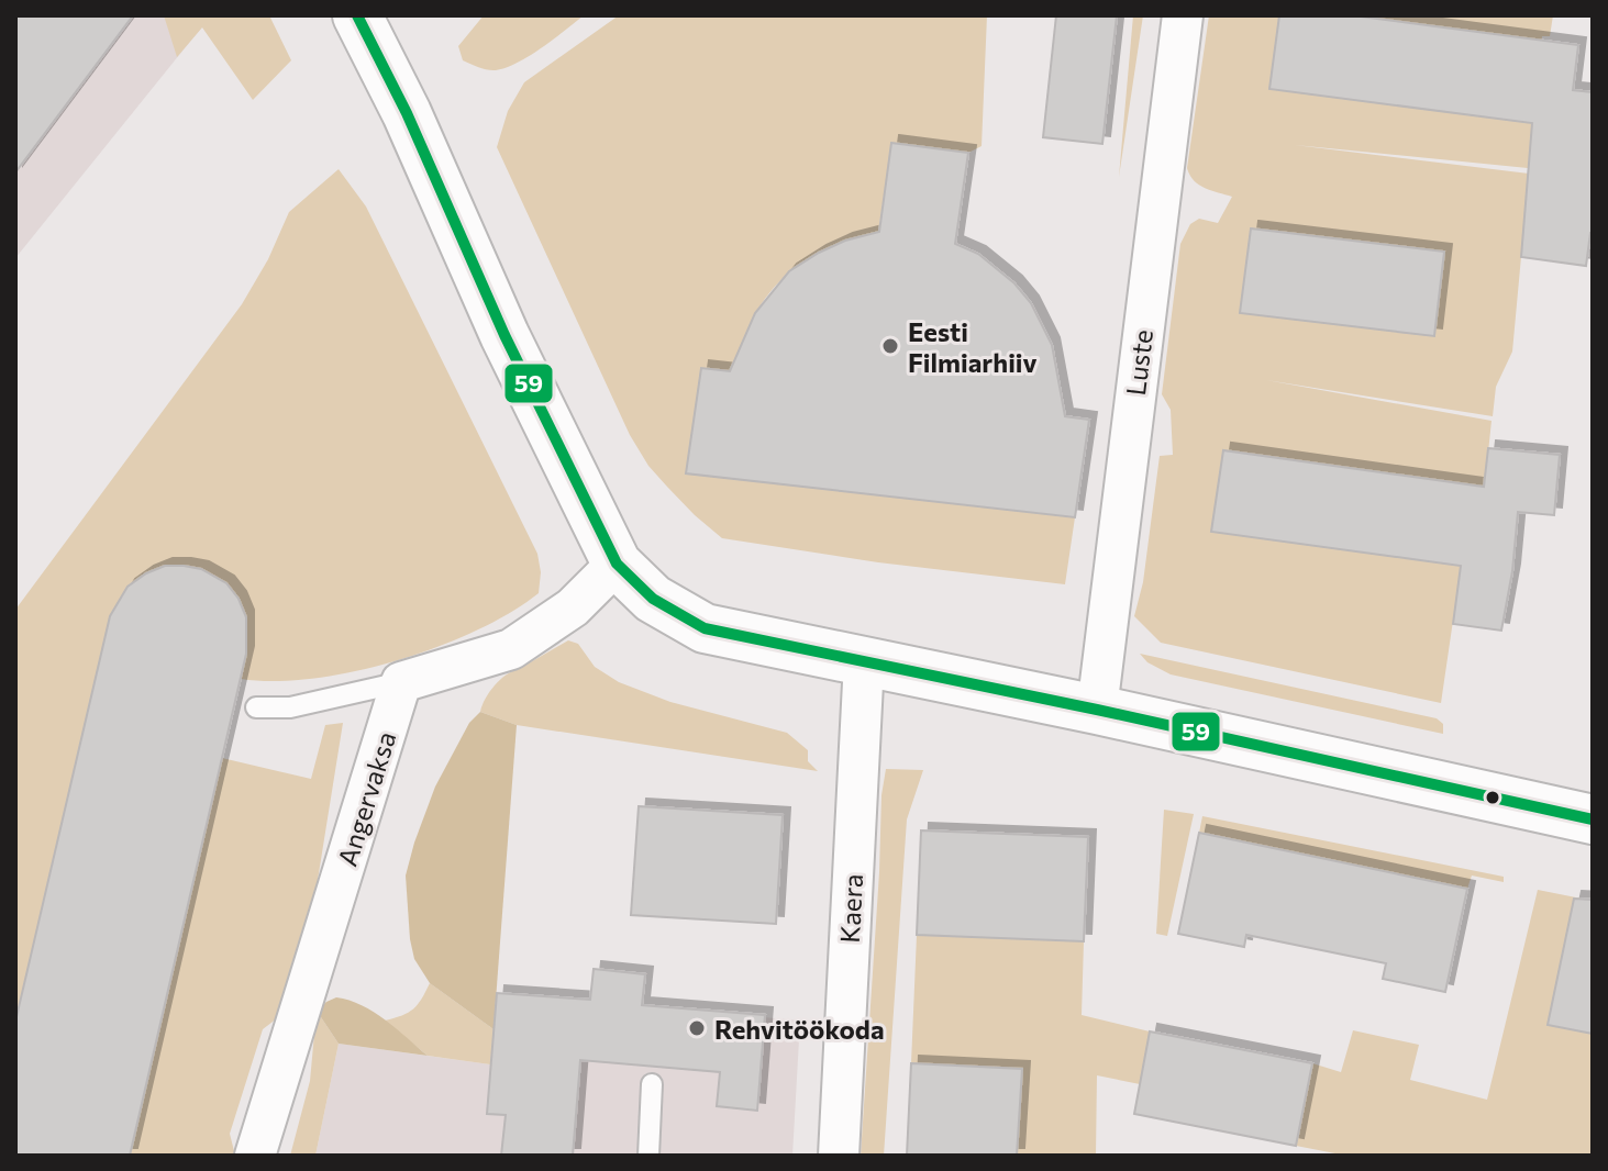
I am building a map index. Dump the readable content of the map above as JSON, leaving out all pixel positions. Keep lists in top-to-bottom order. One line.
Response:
{"streets":{"street":["Luste","Angervaksa","Kaera"]},"places":["Eesti Filmiarhiiv","Rehvitöökoda"],"lines":["transit line 59"]}
